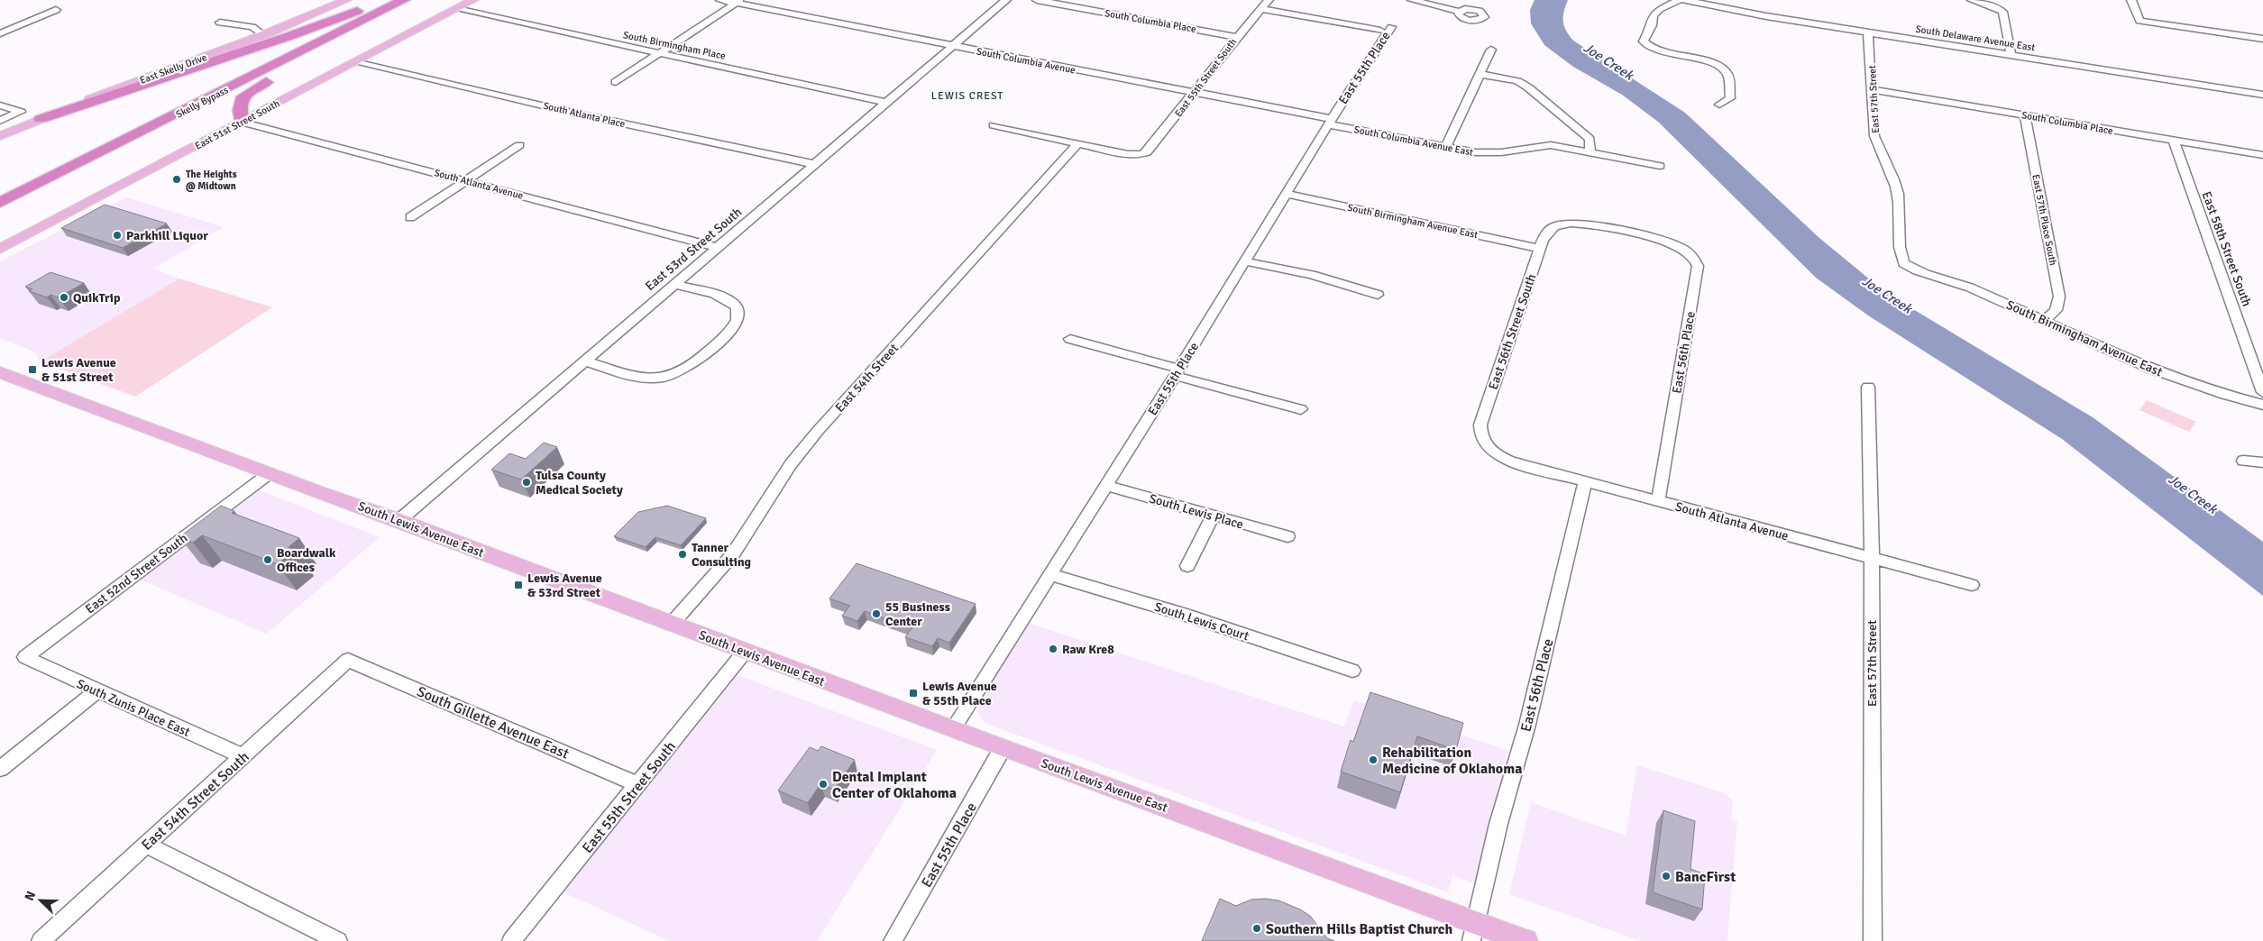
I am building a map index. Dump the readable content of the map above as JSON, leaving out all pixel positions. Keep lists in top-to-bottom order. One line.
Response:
{"streets":{"highway":["Skelly Bypass"],"main road":["East Skelly Drive","East 51st Street South","South Lewis Avenue East"],"street":["South Columbia Place","South Delaware Avenue East","South Birmingham Place","South Columbia Avenue","East 55th Place","East 55th Street South","East 57th Street","South Atlanta Place","South Columbia Avenue East","South Atlanta Avenue","East 57th Place South","South Birmingham Avenue East","East 53rd Street South","East 58th Street South","East 56th Street South","East 56th Place","East 54th Street","South Lewis Place","East 52nd Street South","South Lewis Court","South Zunis Place East","South Gillette Avenue East","East 54th Street South"]},"crossings":[["South Columbia Place","East 55th Street South"],["South Columbia Place","East 57th Street"],["South Columbia Place","East 57th Place South"],["South Columbia Place","East 58th Street South"],["South Delaware Avenue East","East 57th Street"],["South Birmingham Place","East 51st Street South"],["South Birmingham Place","East 53rd Street South"],["South Columbia Avenue","East 55th Place"],["South Columbia Avenue","East 55th Street South"],["South Columbia Avenue","South Columbia Avenue East"],["South Columbia Avenue","East 53rd Street South"],["East 55th Place","South Columbia Avenue East"],["East 55th Place","South Birmingham Avenue East"],["East 55th Place","South Lewis Place"],["East 55th Place","South Lewis Avenue East"],["East 55th Place","South Lewis Court"],["East 55th Street South","East 54th Street"],["East 55th Street South","South Lewis Avenue East"],["East 55th Street South","South Gillette Avenue East"],["East 57th Street","South Atlanta Avenue"],["East 57th Street","South Birmingham Avenue East"],["South Atlanta Place","East 51st Street South"],["South Atlanta Place","East 53rd Street South"],["East 51st Street South","South Atlanta Avenue"],["South Atlanta Avenue","East 53rd Street South"],["South Atlanta Avenue","East 56th Street South"],["South Atlanta Avenue","East 56th Place"],["East 57th Place South","South Birmingham Avenue East"],["South Birmingham Avenue East","East 56th Street South"],["East 53rd Street South","South Lewis Avenue East"],["East 56th Street South","East 56th Place"],["East 56th Place","South Lewis Avenue East"],["East 54th Street","South Lewis Avenue East"],["South Lewis Avenue East","East 52nd Street South"],["East 52nd Street South","South Zunis Place East"],["South Zunis Place East","East 54th Street South"],["South Gillette Avenue East","East 54th Street South"]],"districts":["LEWIS CREST"],"water":["Joe Creek"],"places":{"other":["The Heights @ Midtown","Parkhill Liquor","QuikTrip","Tulsa County Medical Society","Tanner Consulting","Boardwalk Offices","55 Business Center","Raw Kre8","Rehabilitation Medicine of Oklahoma","Dental Implant Center of Oklahoma","BancFirst","Southern Hills Baptist Church"],"transit":["Lewis Avenue & 51st Street","Lewis Avenue & 53rd Street","Lewis Avenue & 55th Place"]},"north":"top left"}
